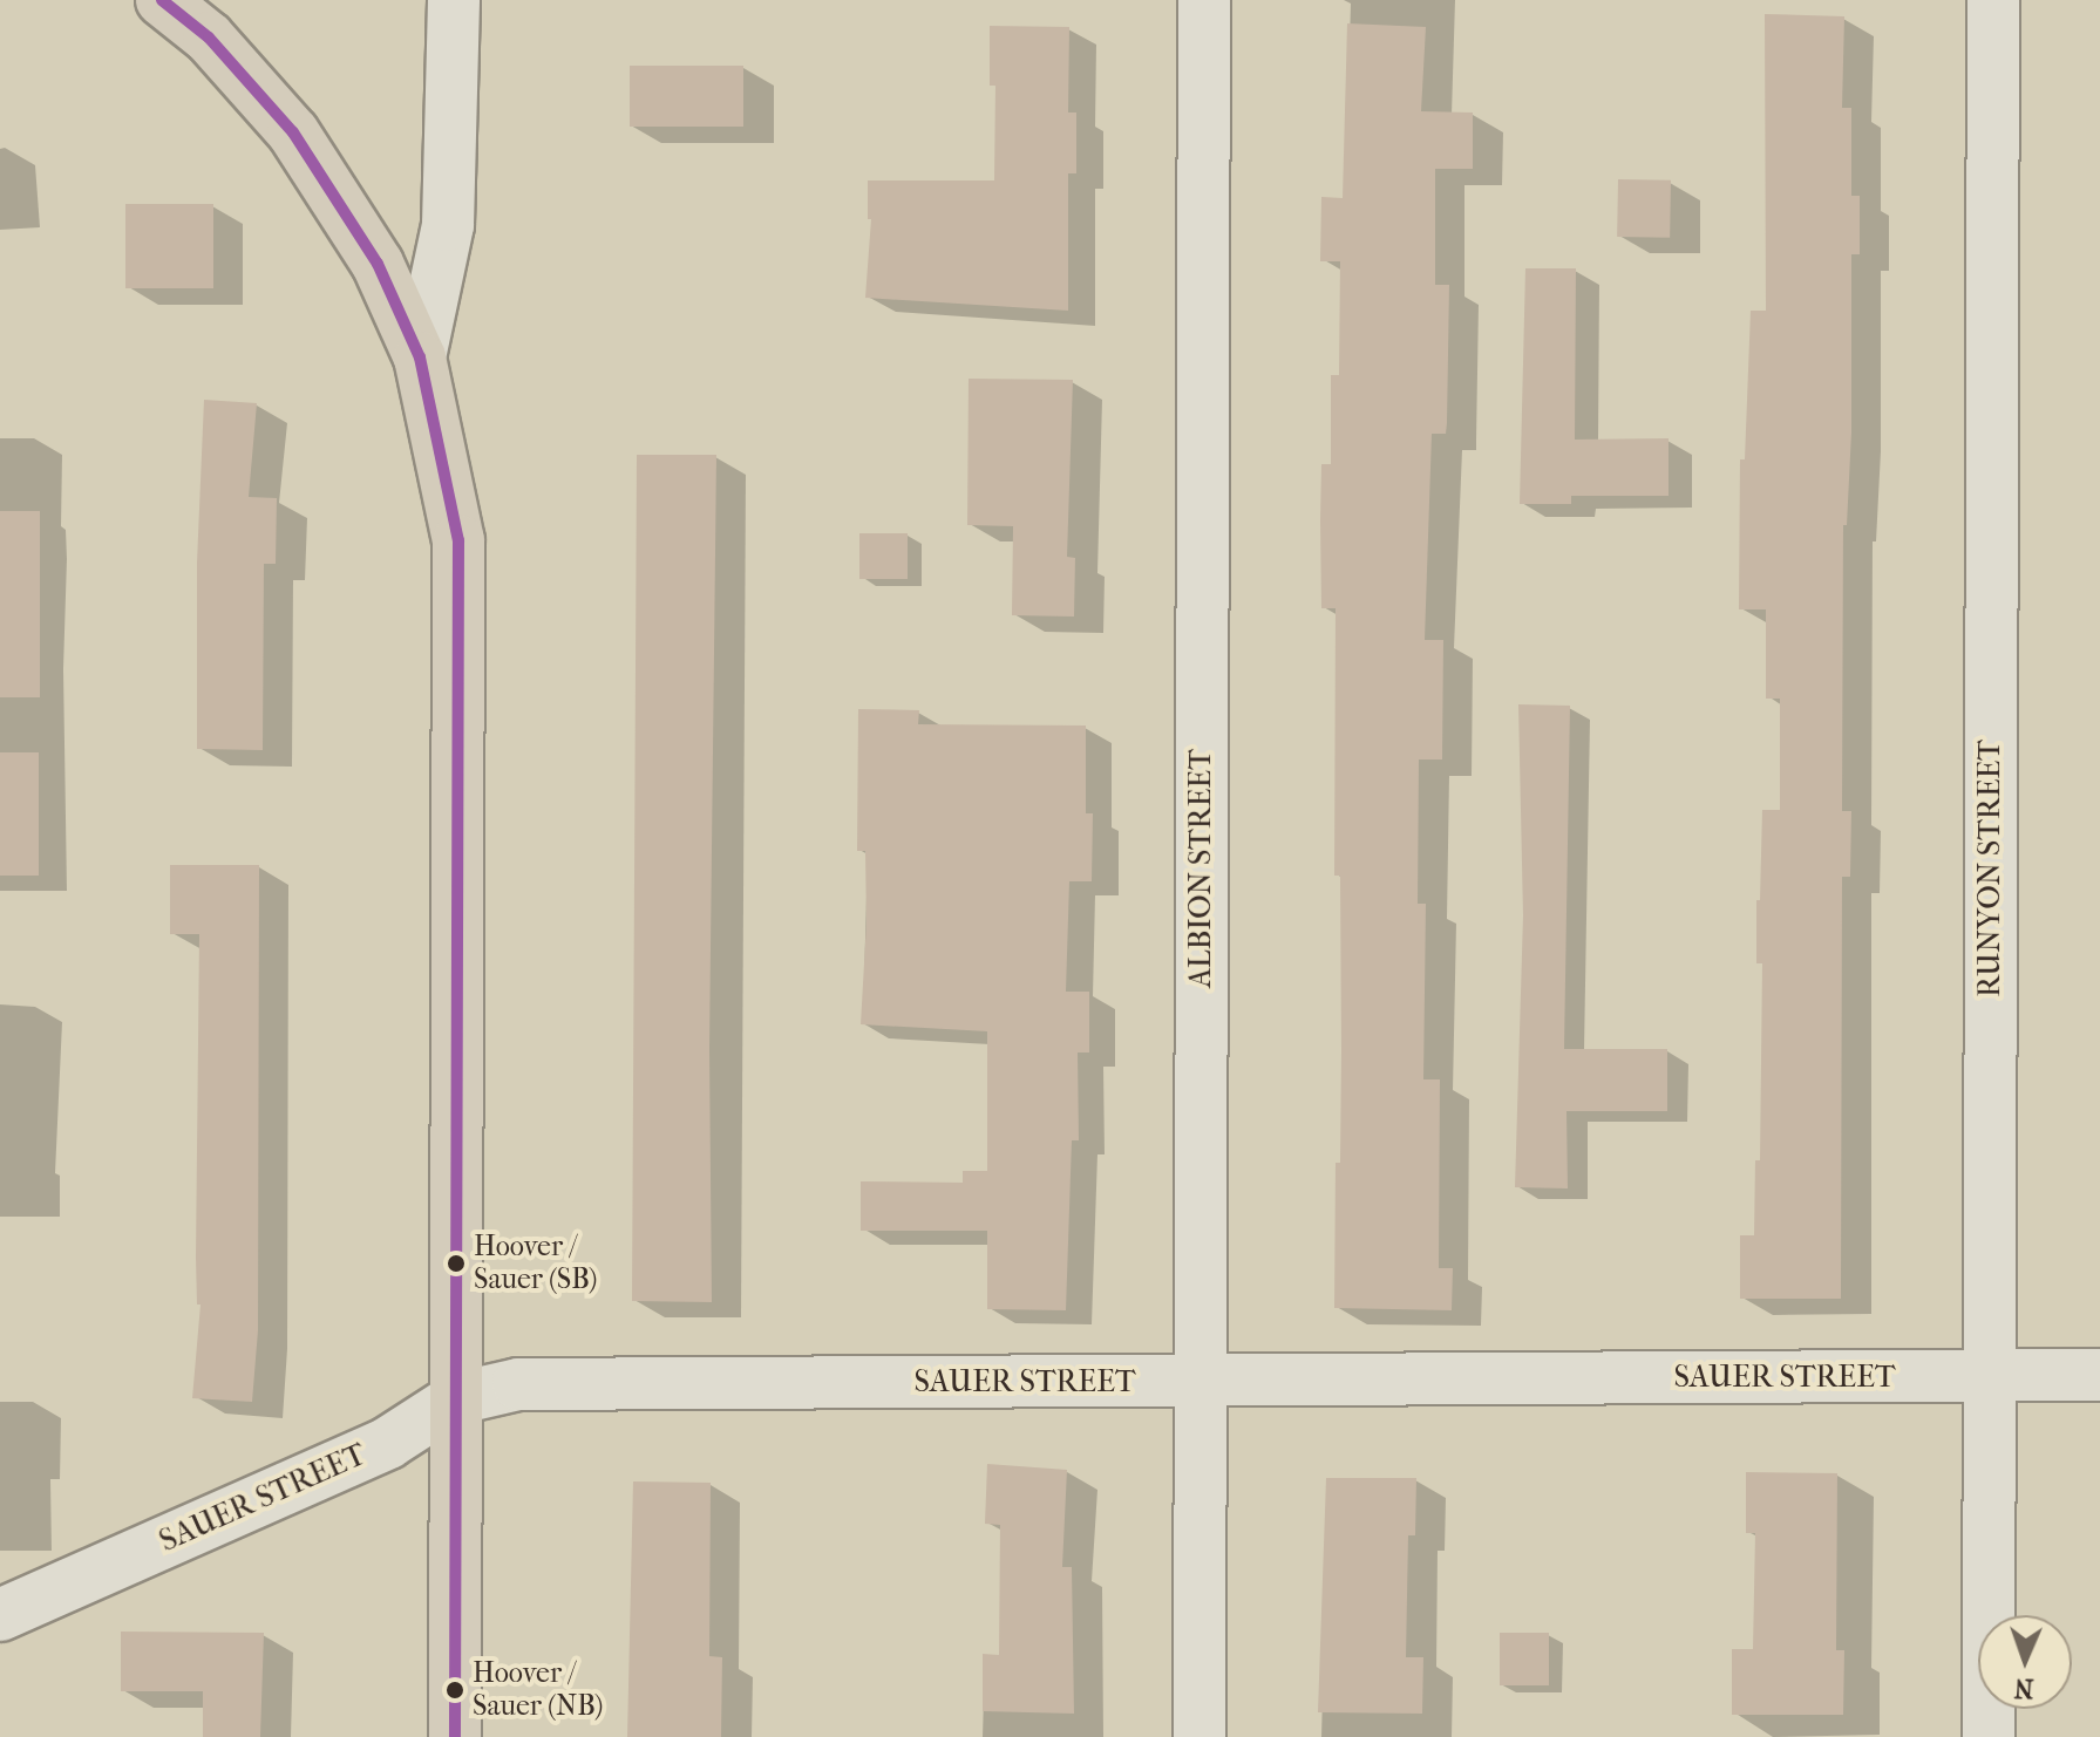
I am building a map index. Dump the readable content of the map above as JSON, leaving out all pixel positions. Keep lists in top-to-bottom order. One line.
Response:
{"streets":{"street":["ALBION STREET","RUNYON STREET","SAUER STREET"]},"crossings":[["ALBION STREET","SAUER STREET"],["RUNYON STREET","SAUER STREET"]],"places":["Hoover / Sauer (SB)","Hoover / Sauer (NB)"],"north":"bottom"}
